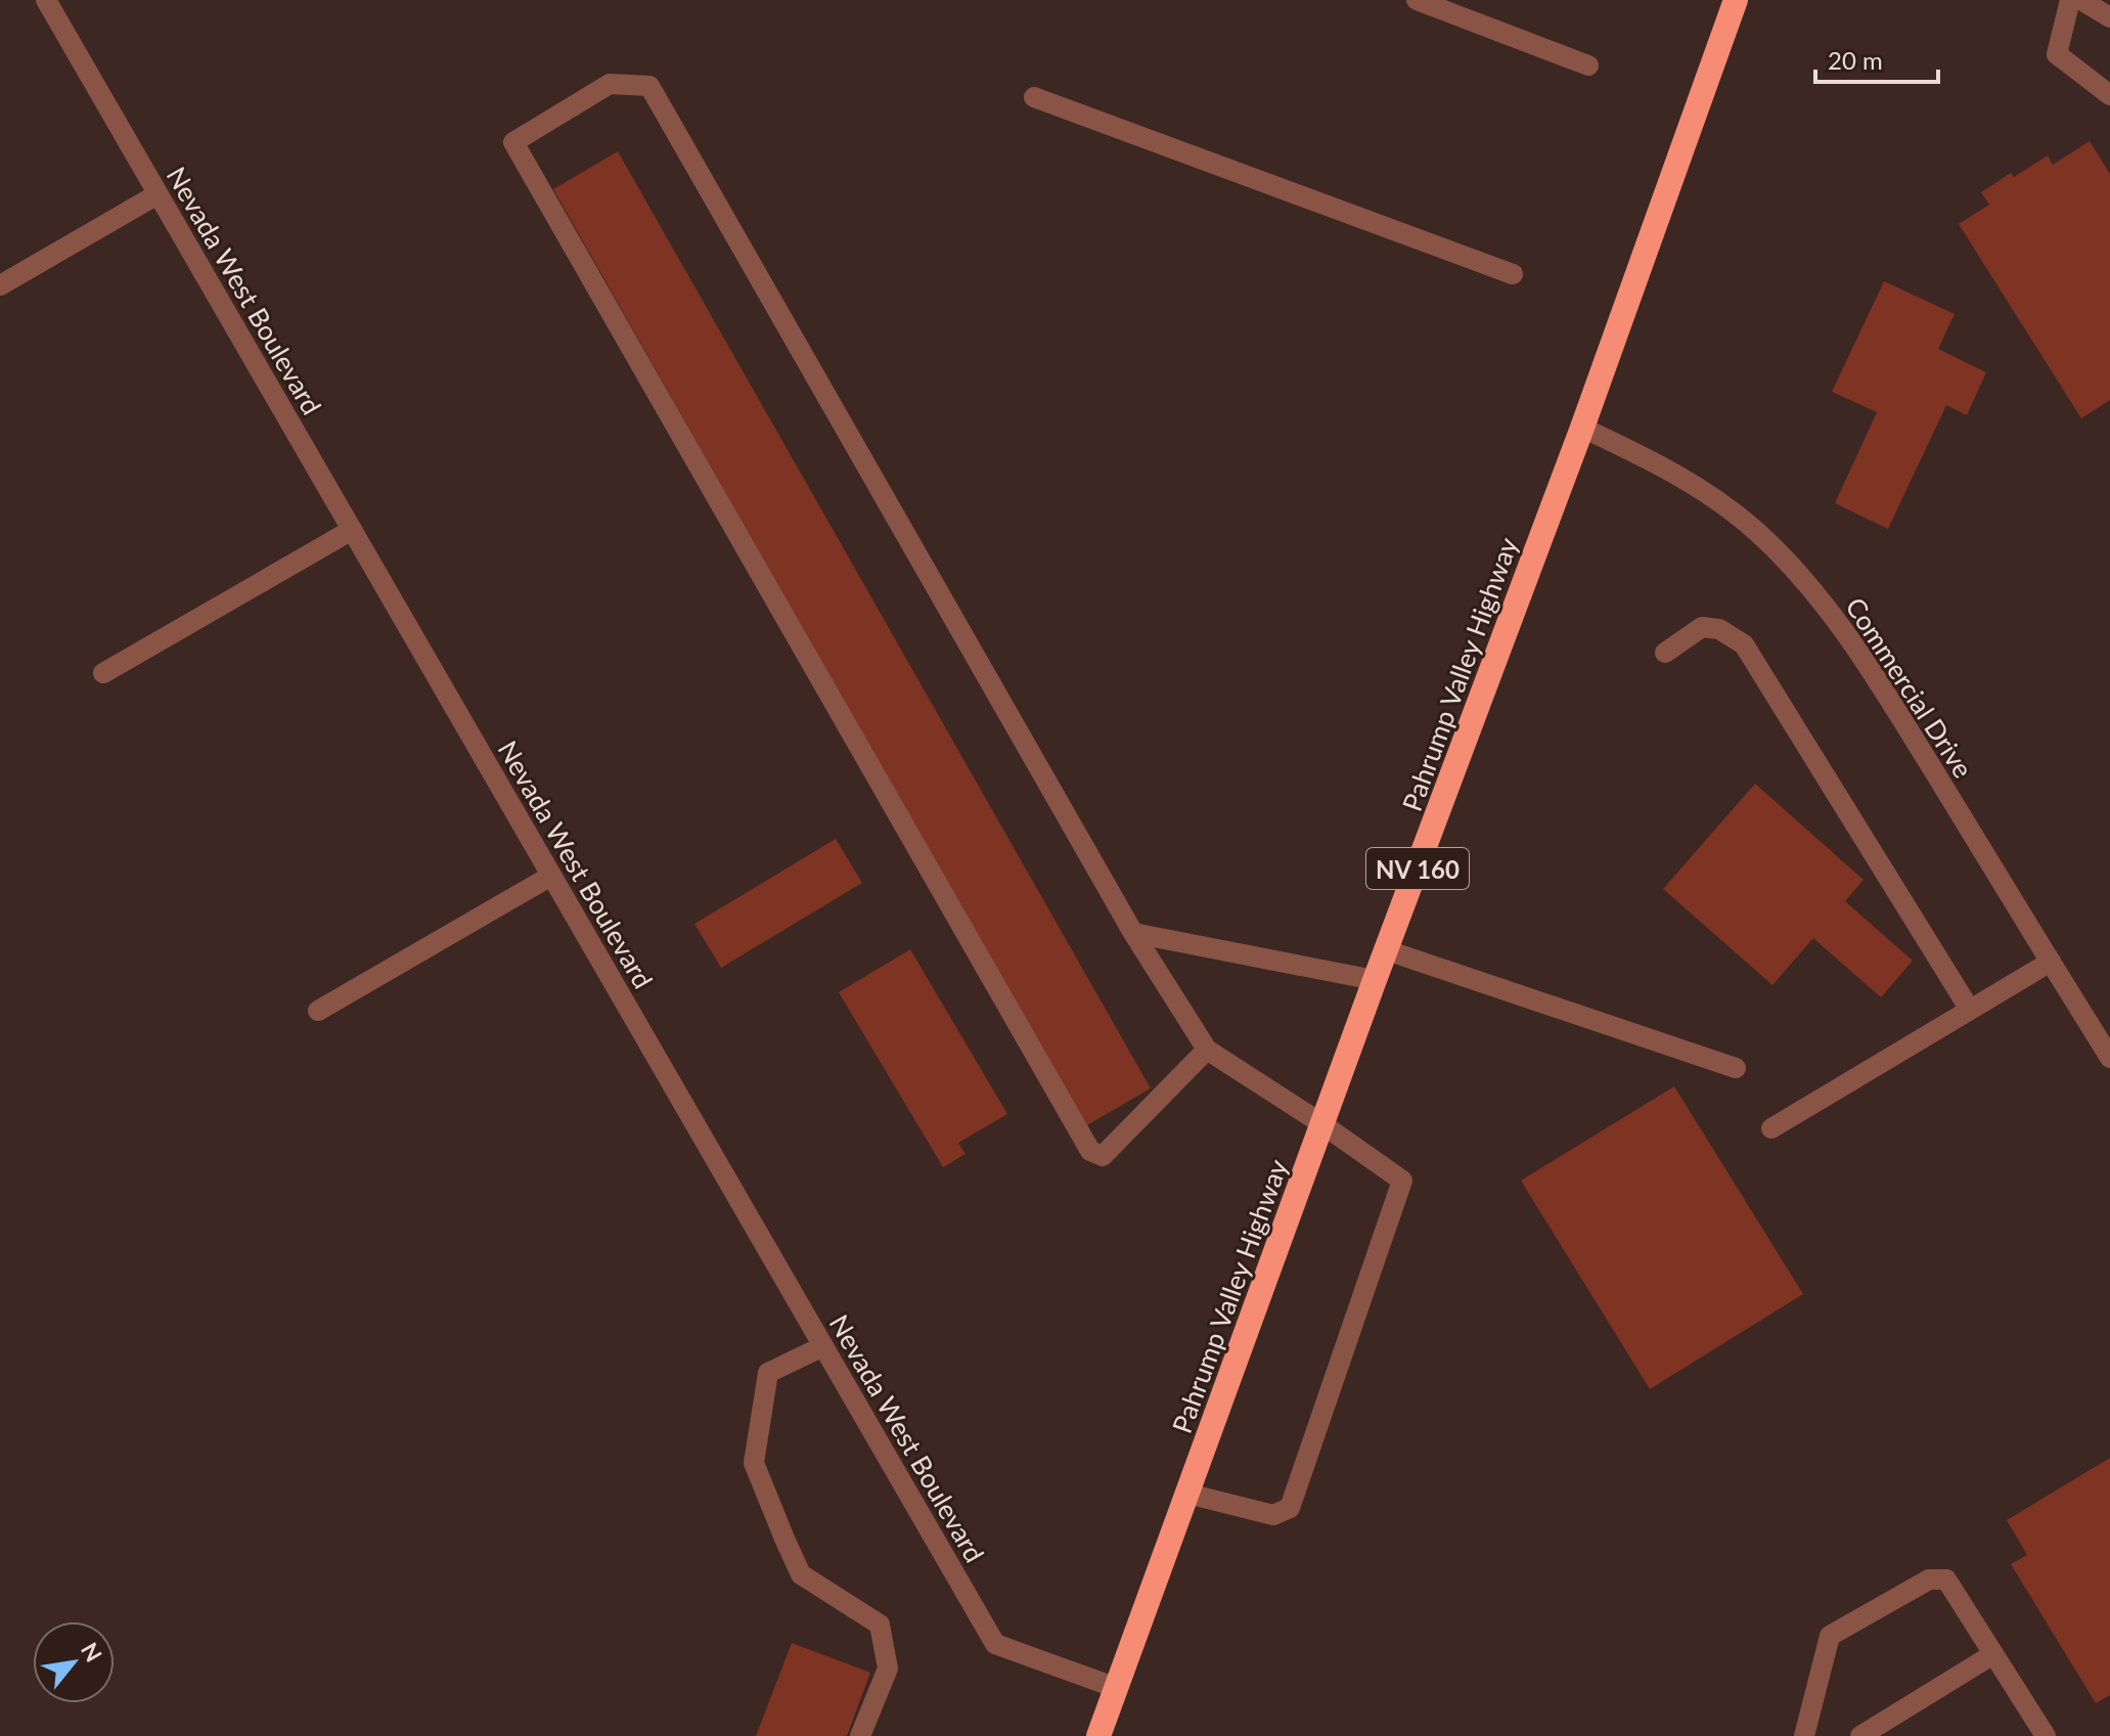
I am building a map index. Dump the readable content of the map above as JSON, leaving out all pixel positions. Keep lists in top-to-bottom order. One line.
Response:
{"streets":{"highway":["Pahrump Valley Highway","NV 160"],"street":["Nevada West Boulevard","Commercial Drive"]},"crossings":[["Nevada West Boulevard","Pahrump Valley Highway"],["Pahrump Valley Highway","Commercial Drive"]],"scale_bar":"20 m","north":"top right"}
